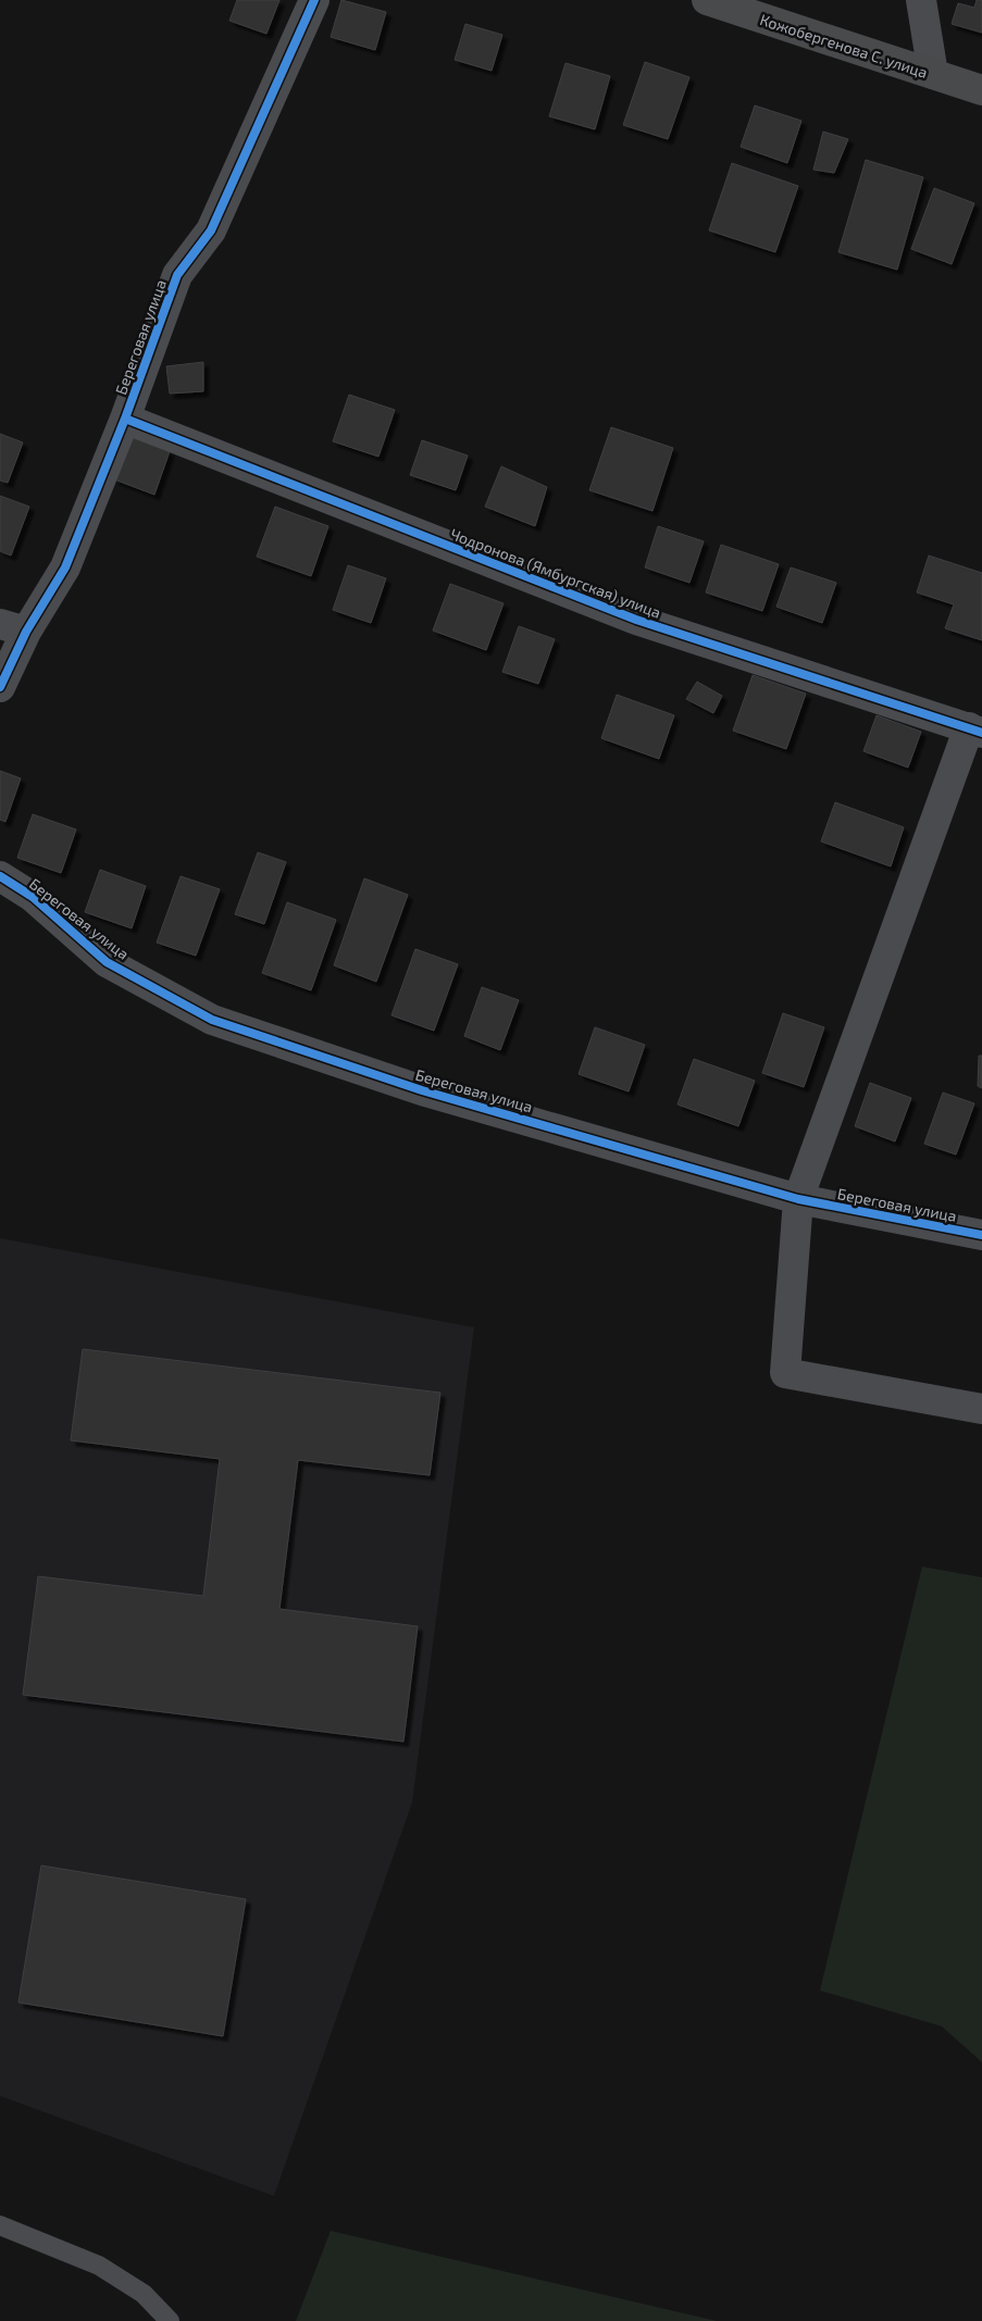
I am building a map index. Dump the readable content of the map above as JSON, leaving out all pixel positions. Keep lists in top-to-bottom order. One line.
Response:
{"streets":{"main road":["Кожобергенова С. улица"],"street":["Береговая улица","Чодронова (Ямбургская) улица"]},"crossings":[["Береговая улица","Чодронова (Ямбургская) улица"]]}
